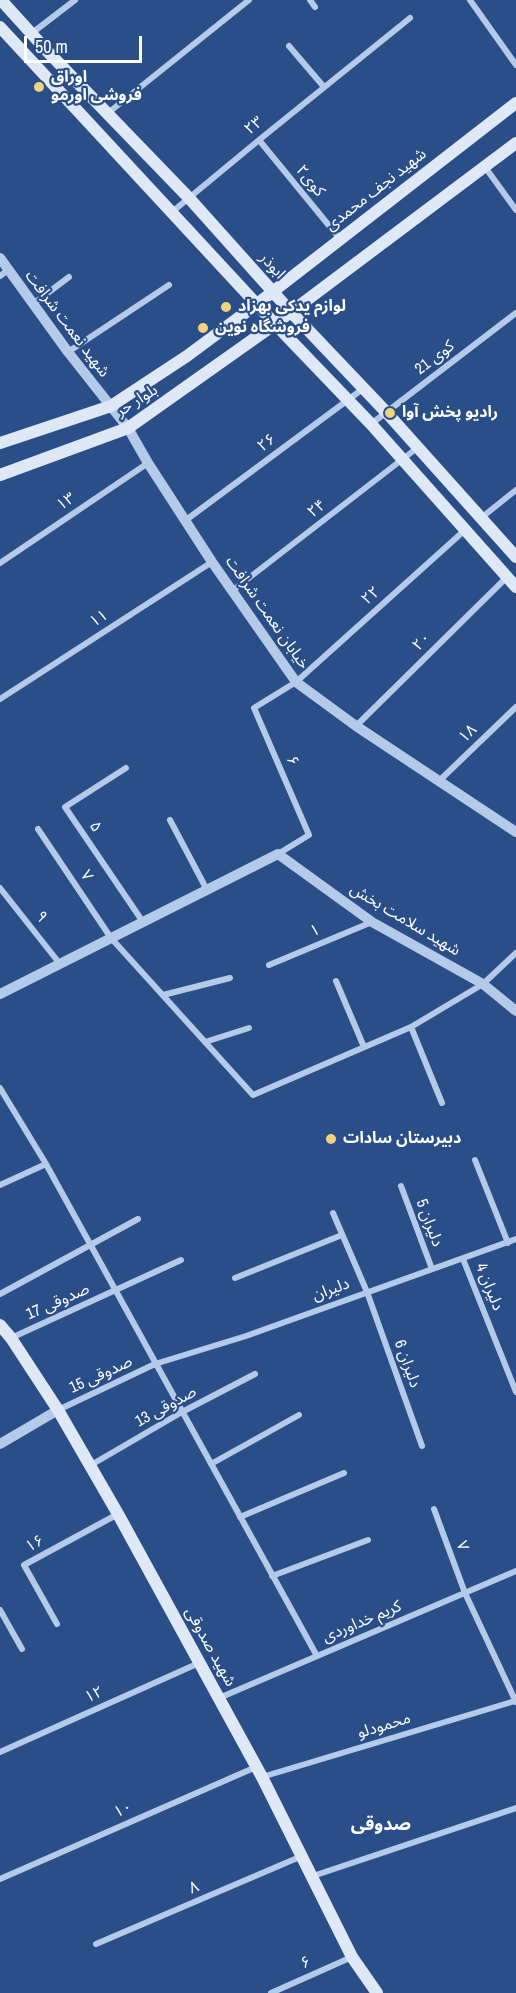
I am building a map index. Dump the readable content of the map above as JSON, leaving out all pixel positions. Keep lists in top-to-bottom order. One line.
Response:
{"streets":{"main road":["شهید نجف محمدی","ابوذر","بلوار حر","شهید صدوقی"],"street":["۲۳","کوی۲","شهید نعمت شرافت","کوی 21","۲۶","۱۳","۲۴","۲۲","خیابان نعمت شرافت","۱۱","۲۰","۱۸","۶","۵","۷","۹","شهید سلامت بخش","۱","دلیران 5","دلیران 4","دلیران","صدوقی 17","دلیران 6","صدوقی 15","صدوقی 13","۱۶","کریم خداوردی","۱۲","محمودلو","۱۰","۸"]},"crossings":[["۲۳","کوی۲"],["۲۳","ابوذر"],["کوی۲","شهید نجف محمدی"],["شهید نجف محمدی","ابوذر"],["شهید نجف محمدی","بلوار حر"],["ابوذر","کوی 21"],["ابوذر","۲۶"],["ابوذر","۲۴"],["شهید نعمت شرافت","بلوار حر"],["شهید نعمت شرافت","خیابان نعمت شرافت"],["بلوار حر","خیابان نعمت شرافت"],["۲۶","خیابان نعمت شرافت"],["۱۳","خیابان نعمت شرافت"],["۲۴","خیابان نعمت شرافت"],["۲۲","خیابان نعمت شرافت"],["۲۲","۶"],["خیابان نعمت شرافت","۱۱"],["خیابان نعمت شرافت","۲۰"],["خیابان نعمت شرافت","۱۸"],["خیابان نعمت شرافت","۶"],["۶","شهید سلامت بخش"],["۶","شهید صدوقی"],["۷","کریم خداوردی"],["۷","محمودلو"],["شهید سلامت بخش","۱"],["دلیران 5","دلیران"],["دلیران 4","دلیران"],["دلیران","دلیران 6"],["دلیران","صدوقی 15"],["صدوقی 17","شهید صدوقی"],["صدوقی 15","شهید صدوقی"],["صدوقی 13","شهید صدوقی"],["۱۶","شهید صدوقی"],["کریم خداوردی","شهید صدوقی"],["شهید صدوقی","۱۲"],["شهید صدوقی","محمودلو"],["شهید صدوقی","۱۰"],["شهید صدوقی","۸"],["محمودلو","۱۰"]],"districts":["صدوقی"],"places":["اوراق فروشی اورمو","لوازم یدکی بهزاد","فروشگاه نوین","رادیو پخش آوا","دبیرستان سادات"],"scale_bar":"50 m"}
